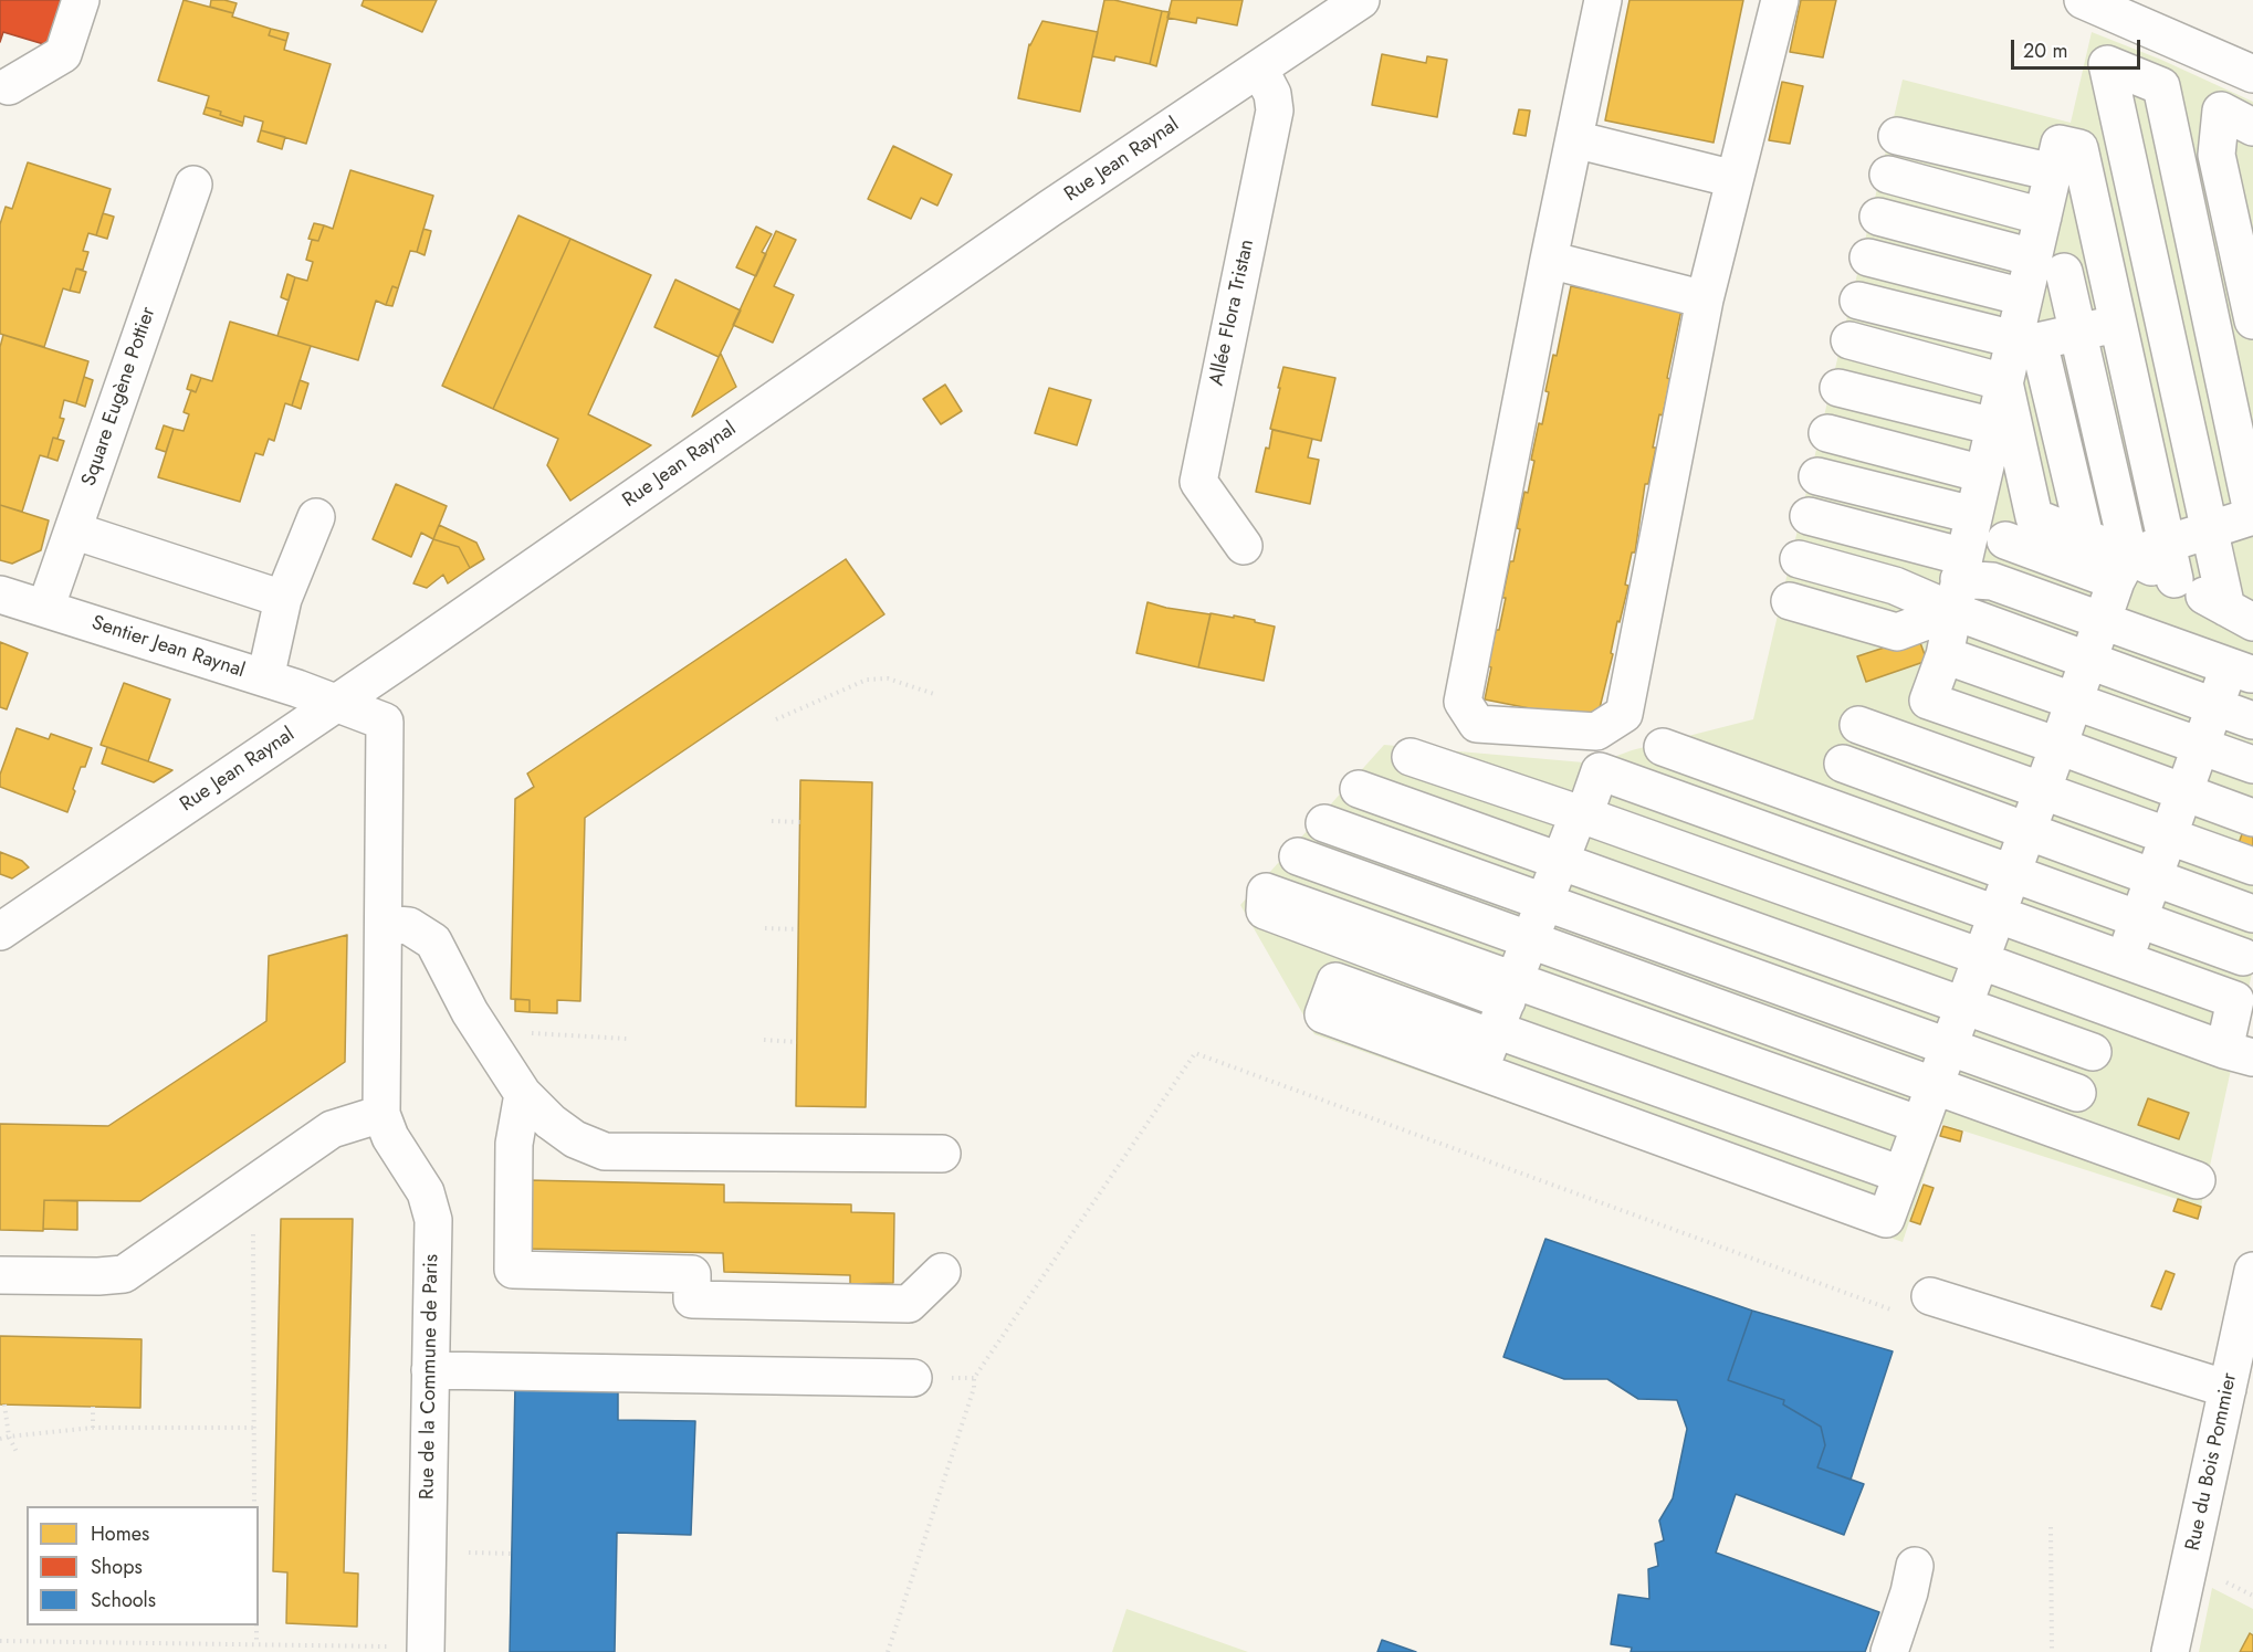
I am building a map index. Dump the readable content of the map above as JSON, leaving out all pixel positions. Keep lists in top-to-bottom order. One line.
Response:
{"streets":{"street":["Rue Jean Raynal","Allée Flora Tristan","Square Eugène Pottier","Sentier Jean Raynal","Rue de la Commune de Paris","Rue du Bois Pommier"]},"crossings":[["Rue Jean Raynal","Allée Flora Tristan"],["Rue Jean Raynal","Sentier Jean Raynal"],["Rue Jean Raynal","Rue de la Commune de Paris"],["Square Eugène Pottier","Sentier Jean Raynal"],["Sentier Jean Raynal","Rue de la Commune de Paris"]],"legend":["Homes","Shops","Schools"],"scale_bar":"20 m"}
